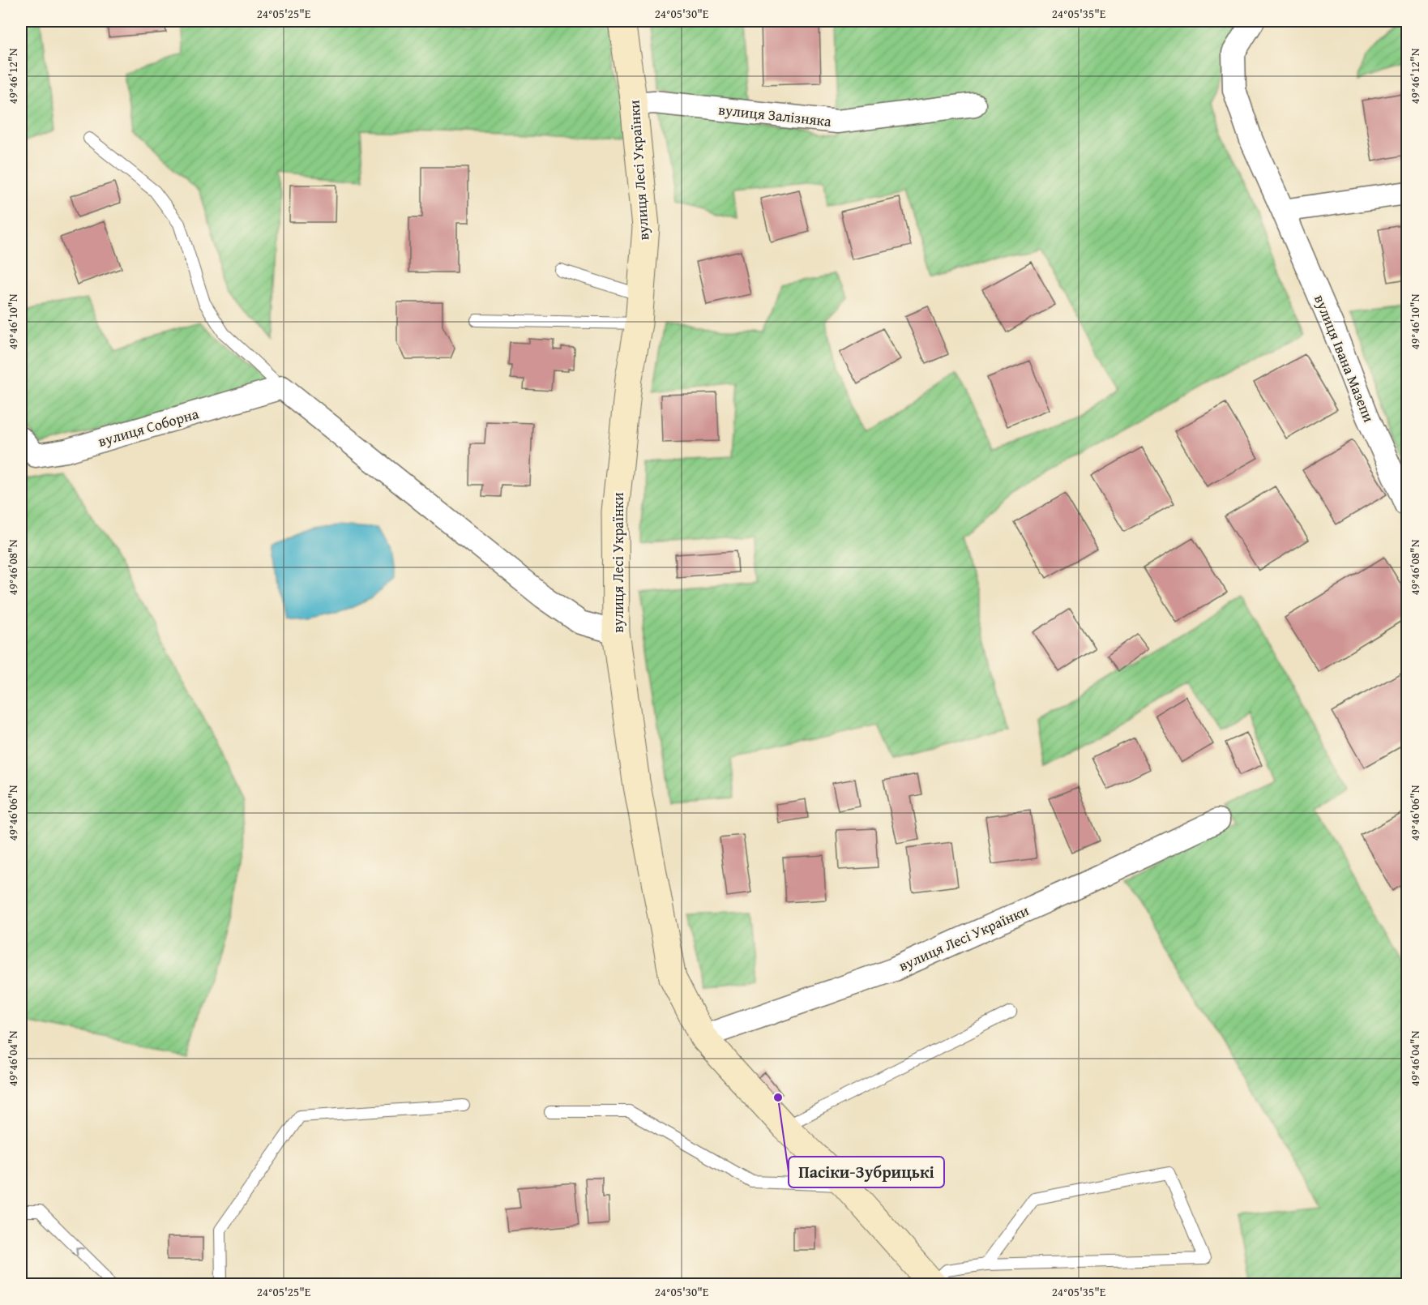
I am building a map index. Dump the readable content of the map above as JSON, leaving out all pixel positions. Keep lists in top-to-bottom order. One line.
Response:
{"streets":{"main road":["вулиця Лесі Українки"],"street":["вулиця Залізняка","вулиця Івана Мазепи","вулиця Соборна"]},"crossings":[["вулиця Залізняка","вулиця Лесі Українки"]],"places":["Пасіки-Зубрицькі"],"coordinates":["24°05'25\"E","24°05'30\"E","24°05'35\"E","49°46'12\"N","49°46'10\"N","49°46'08\"N","49°46'06\"N","49°46'04\"N"]}
